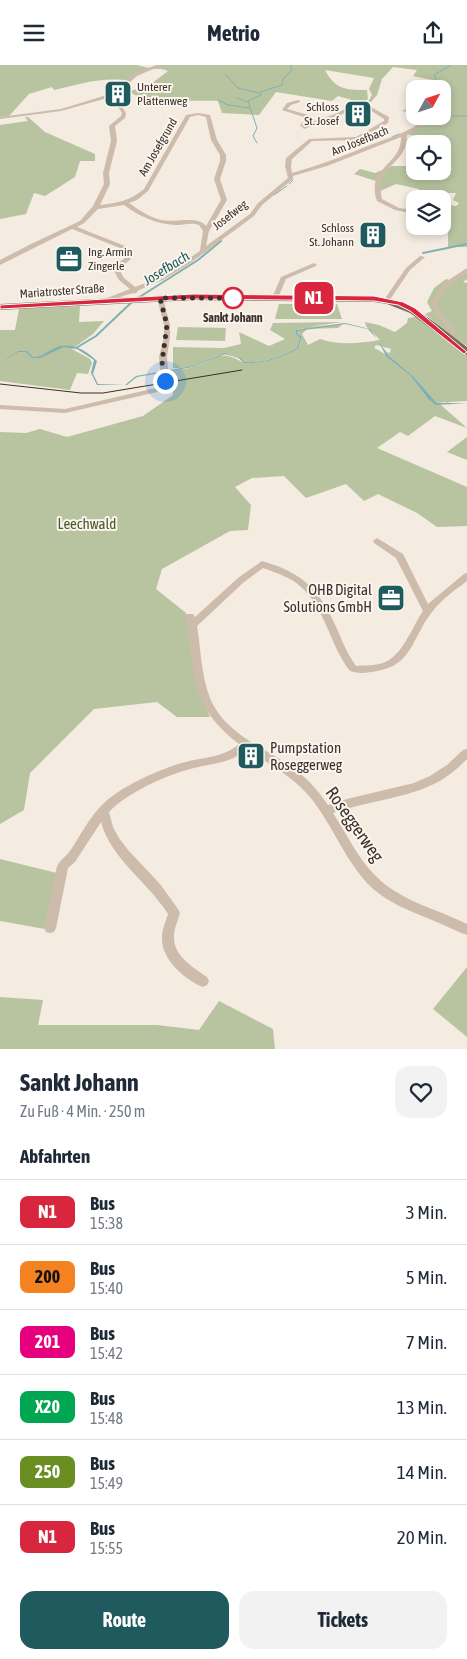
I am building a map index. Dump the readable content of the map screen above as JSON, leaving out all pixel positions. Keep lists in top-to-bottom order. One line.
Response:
{"streets":{"main road":["Mariatroster Straße"],"street":["Am Josefbach","Am Josefgrund","Josefweg","Roseggerweg"]},"crossings":[["Am Josefbach","Josefweg"],["Am Josefgrund","Josefweg"],["Josefweg","Mariatroster Straße"]],"water":["Josefbach"],"parks":["Leechwald"],"places":{"building":["Unterer Plattenweg","Schloss St. Josef","Schloss St. Johann","Pumpstation Roseggerweg"],"office":["Ing. Armin Zingerle","OHB Digital Solutions GmbH"],"other":["Sankt Johann"]},"lines":["bus line N1"],"north":"top right","page":{"header":"Metrio","on_map":"N1","heading":[["Sankt Johann","Zu Fuß · 4 Min. · 250 m"],"Abfahrten"],"list":[{"mark":"N1","name":"Bus","note":"15:38","value":"3 Min."},{"mark":"200","name":"Bus","note":"15:40","value":"5 Min."},{"mark":"201","name":"Bus","note":"15:42","value":"7 Min."},{"mark":"X20","name":"Bus","note":"15:48","value":"13 Min."},{"mark":"250","name":"Bus","note":"15:49","value":"14 Min."},{"mark":"N1","name":"Bus","note":"15:55","value":"20 Min."}],"buttons":["Route","Tickets"]}}
